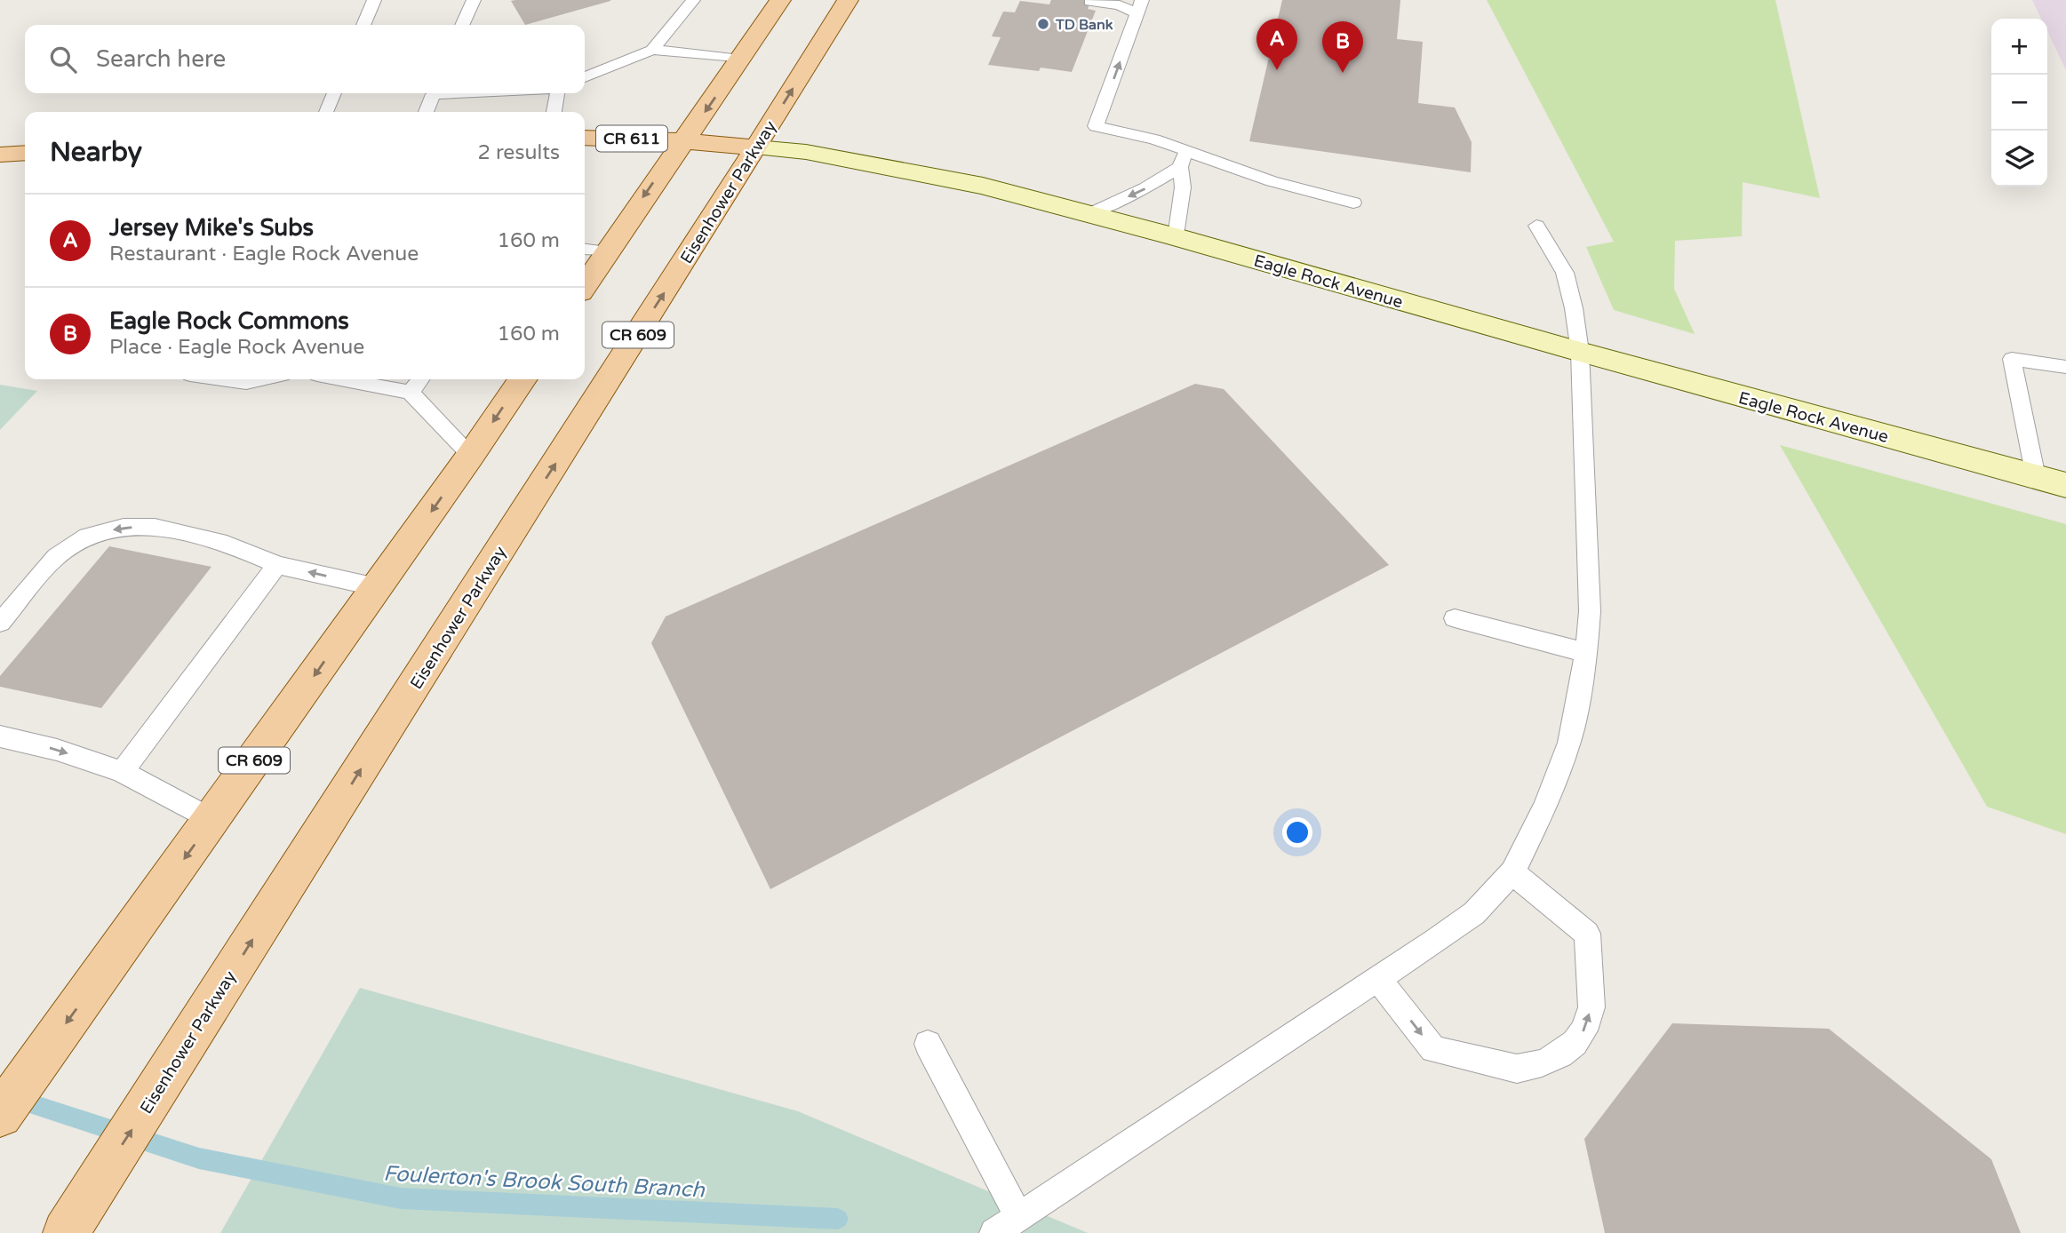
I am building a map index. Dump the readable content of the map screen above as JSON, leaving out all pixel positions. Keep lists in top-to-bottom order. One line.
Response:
{"streets":{"main road":["CR 611","Eisenhower Parkway","Eagle Rock Avenue","CR 609"]},"crossings":[["Eisenhower Parkway","Eagle Rock Avenue"]],"water":["Foulerton's Brook South Branch"],"places":["TD Bank"],"page":{"map_buttons":["+","−"],"pins":["A","B"],"search":"Search here","heading":["Nearby","2 results"],"list":[{"mark":"A","name":"Jersey Mike's Subs","note":"Restaurant · Eagle Rock Avenue","value":"160 m"},{"mark":"B","name":"Eagle Rock Commons","note":"Place · Eagle Rock Avenue","value":"160 m"}]}}
